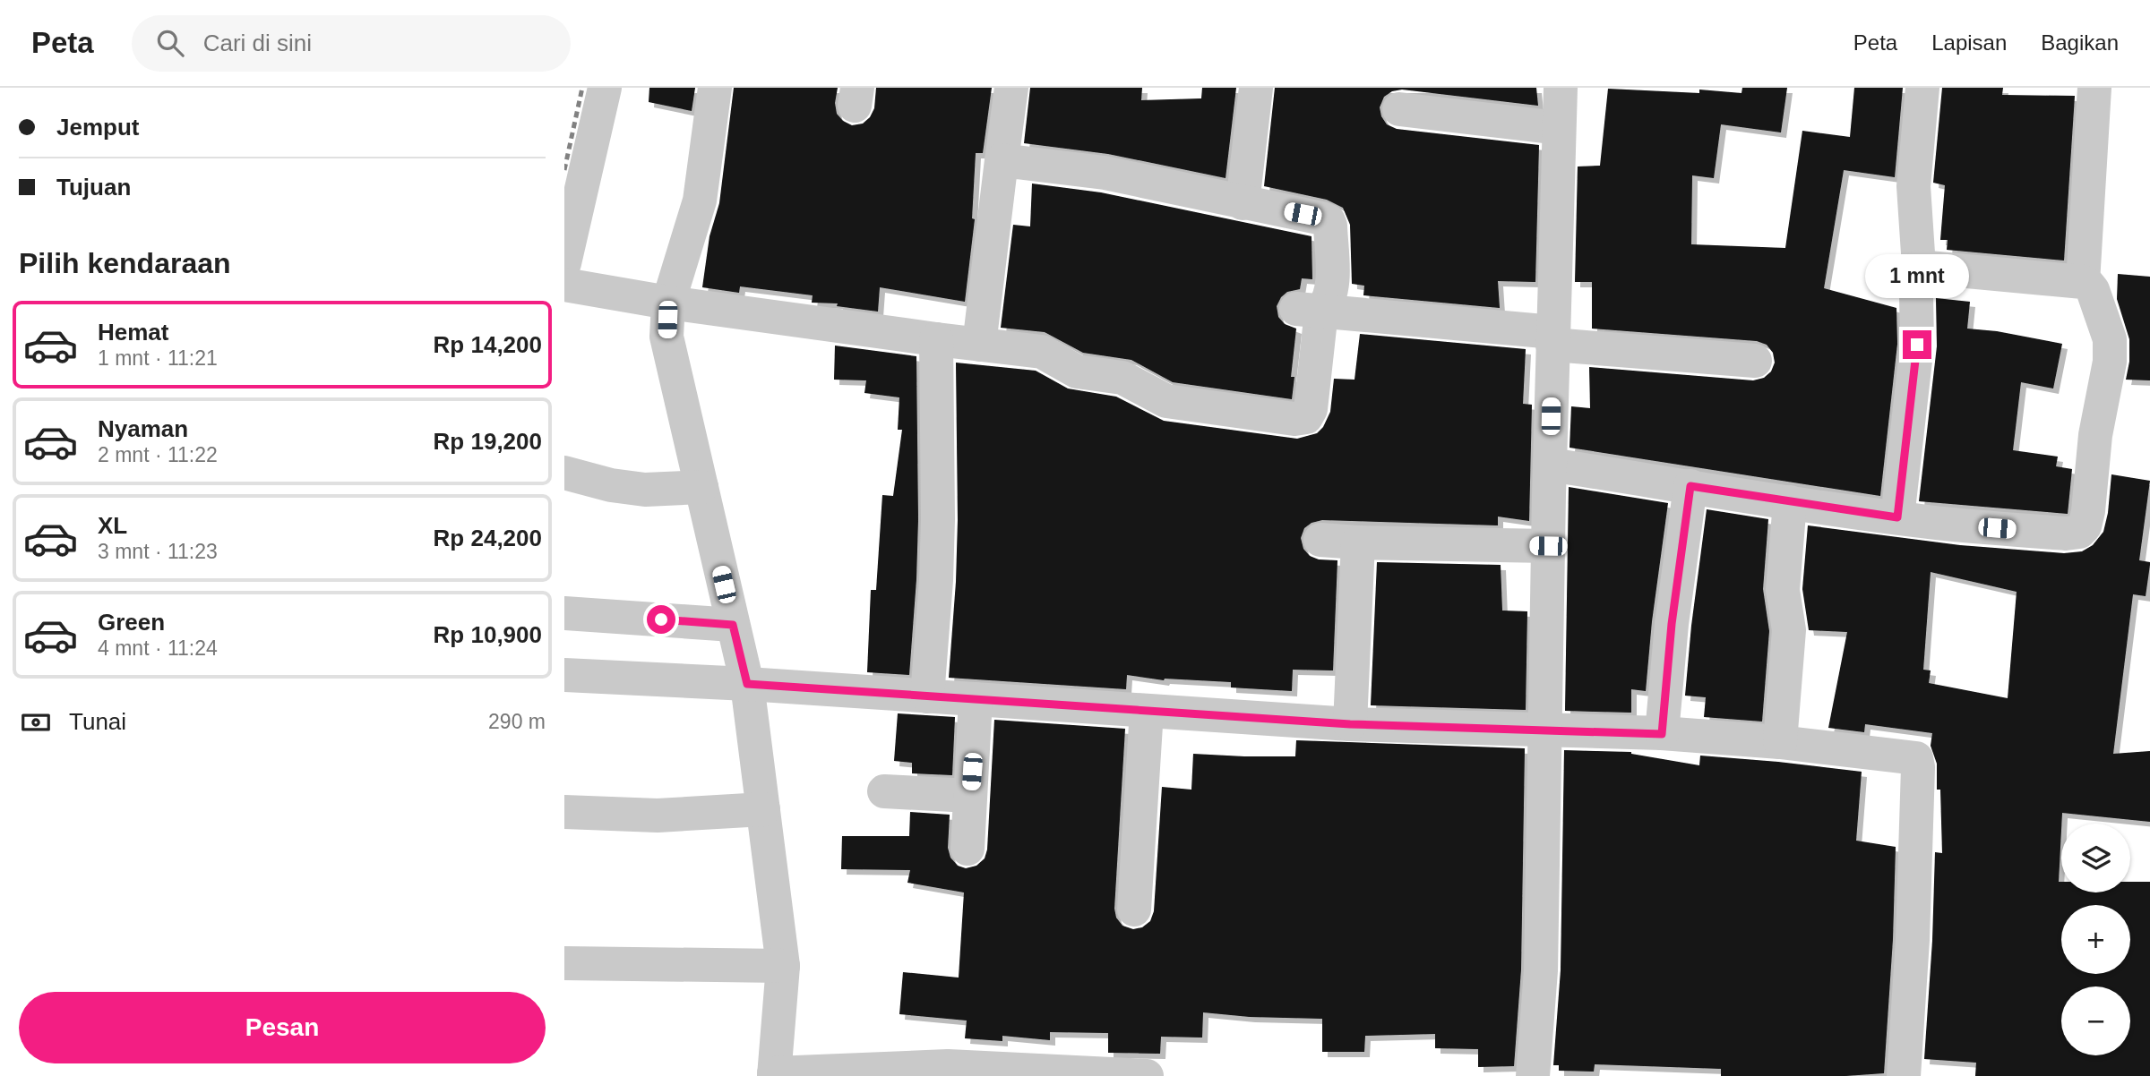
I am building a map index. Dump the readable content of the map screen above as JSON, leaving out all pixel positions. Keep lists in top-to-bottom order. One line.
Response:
{"page":{"header":"Peta","search":"Cari di sini","nav":["Peta","Lapisan","Bagikan"],"banner":["Jemput","Tujuan"],"heading":"Pilih kendaraan","bubble":"1 mnt","list":[{"name":"Hemat","note":"1 mnt · 11:21","value":"Rp 14,200"},{"name":"Nyaman","note":"2 mnt · 11:22","value":"Rp 19,200"},{"name":"XL","note":"3 mnt · 11:23","value":"Rp 24,200"},{"name":"Green","note":"4 mnt · 11:24","value":"Rp 10,900"}],"pay":["Tunai","290 m"],"map_buttons":["+","−"],"buttons":"Pesan"}}
